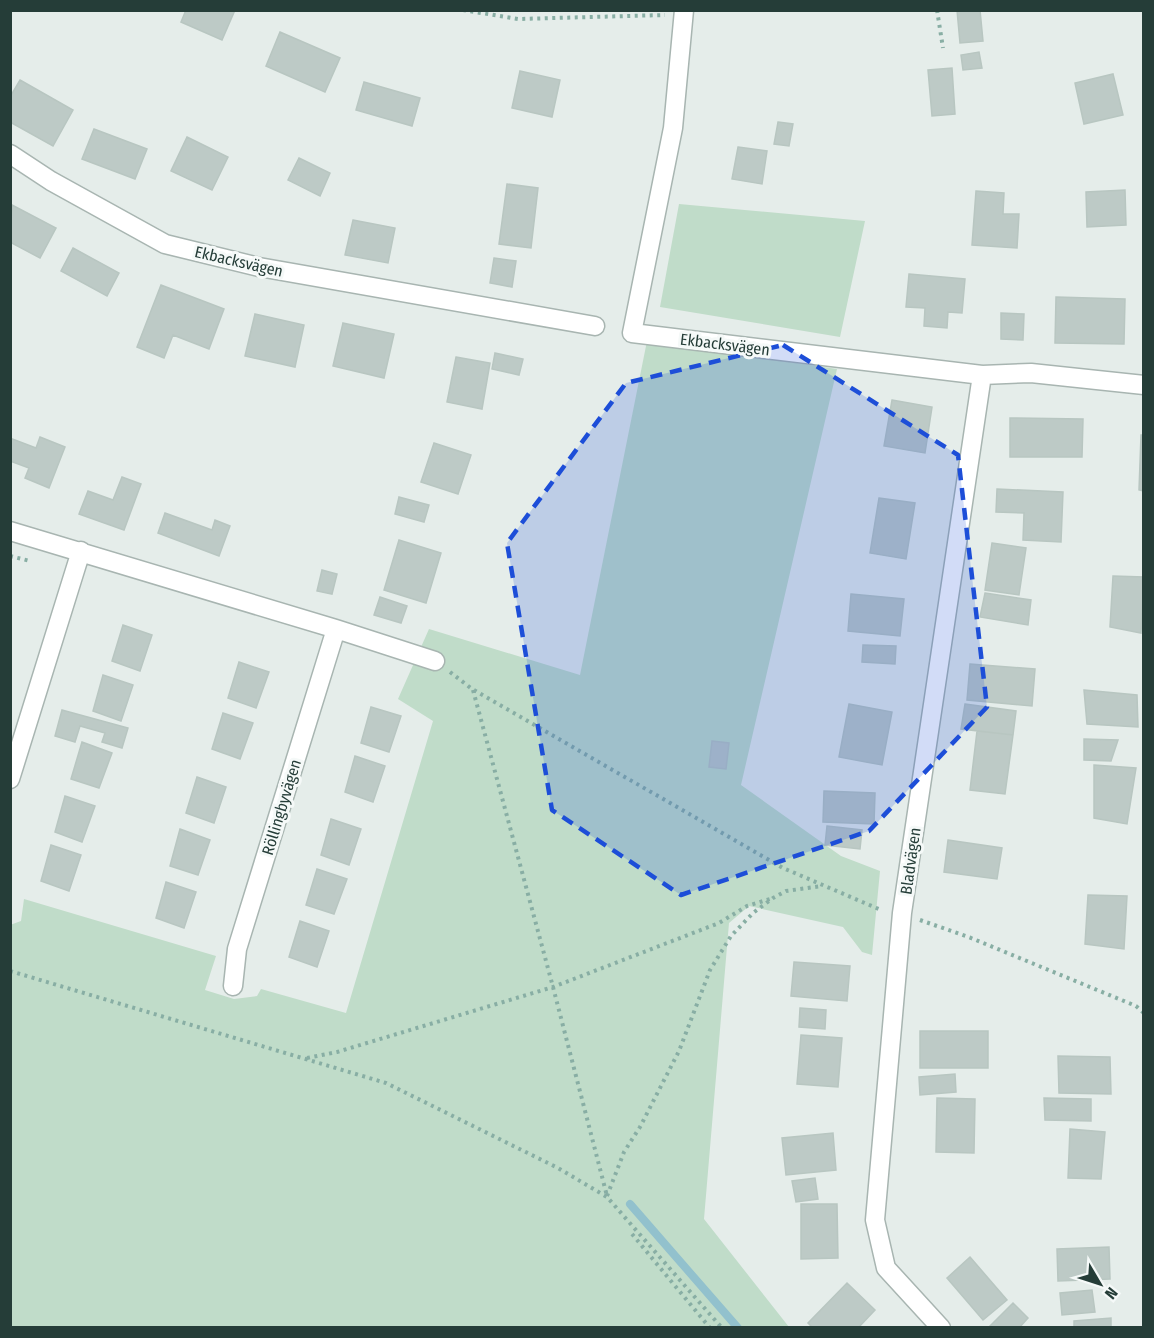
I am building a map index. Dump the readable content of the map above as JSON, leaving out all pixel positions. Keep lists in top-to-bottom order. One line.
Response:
{"streets":{"street":["Ekbacksvägen","Röllingbyvägen","Bladvägen"]},"crossings":[["Ekbacksvägen","Bladvägen"]],"north":"bottom right"}
